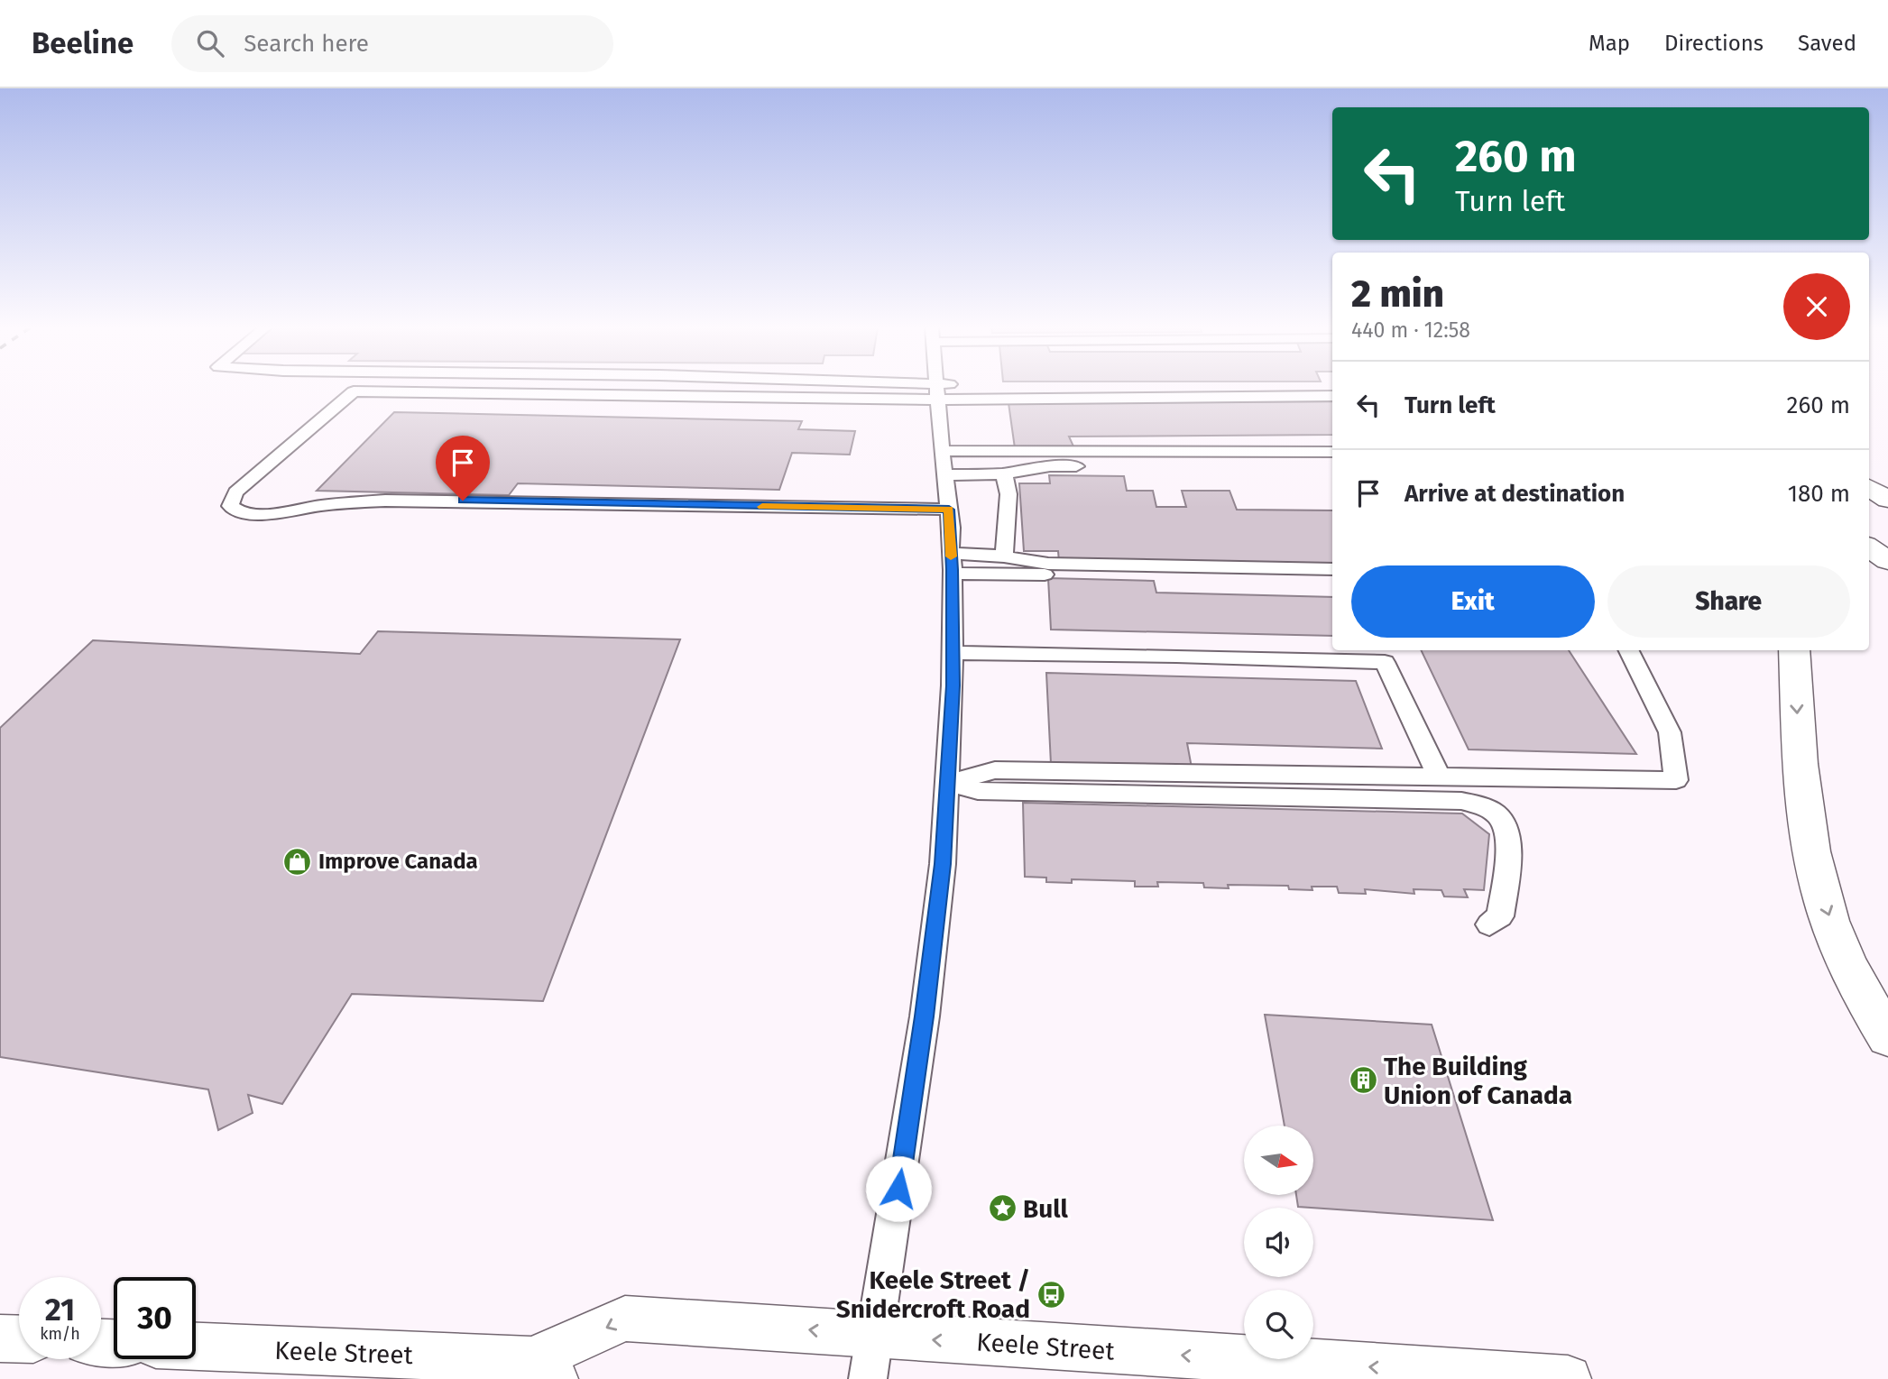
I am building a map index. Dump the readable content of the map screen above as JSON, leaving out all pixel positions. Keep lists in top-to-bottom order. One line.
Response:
{"streets":{"main road":["Keele Street"]},"one_way":["Keele Street"],"places":{"shop":["Improve Canada"],"building":["The Building Union of Canada"],"place":["Bull"],"bus stop":["Keele Street / Snidercroft Road"]},"north":"right","page":{"header":"Beeline","search":"Search here","nav":["Map","Directions","Saved"],"turn":["260 m","Turn left"],"heading":["2 min","440 m · 12:58"],"list":[{"name":"Turn left","value":"260 m"},{"name":"Arrive at destination","value":"180 m"}],"buttons":["Exit","Share"],"speed":"21 km/h","limit":"30"}}
